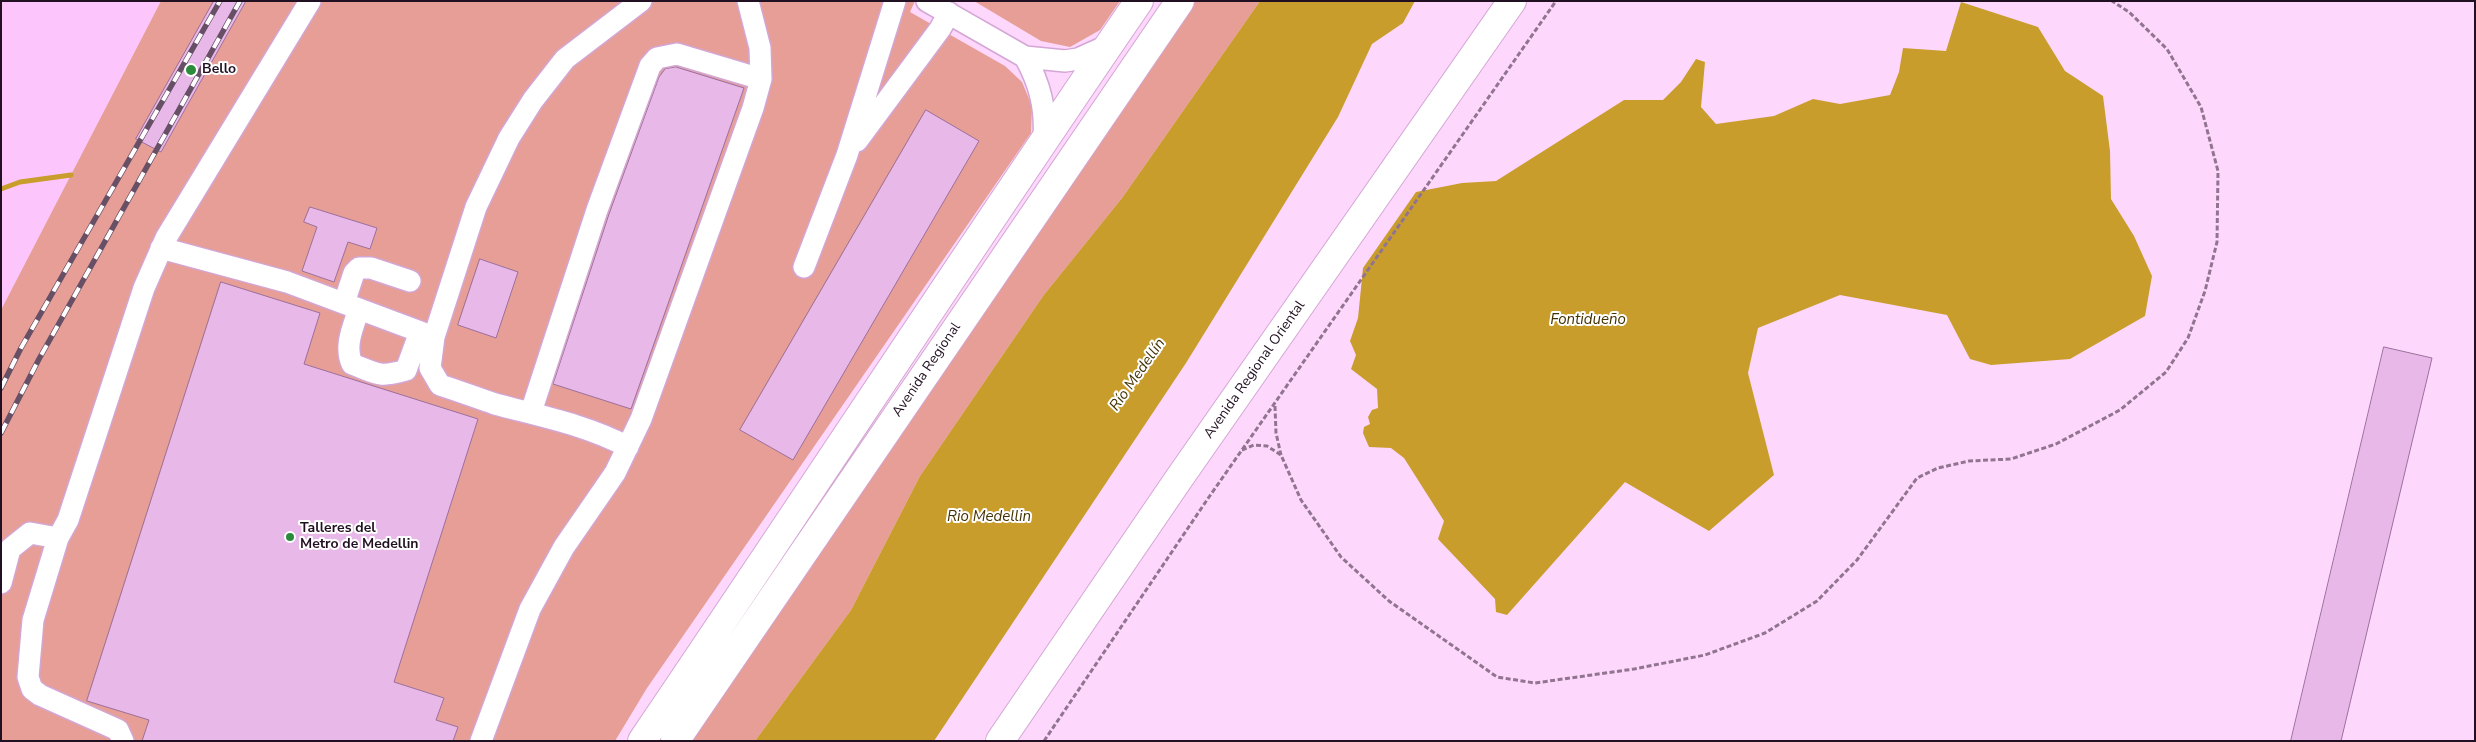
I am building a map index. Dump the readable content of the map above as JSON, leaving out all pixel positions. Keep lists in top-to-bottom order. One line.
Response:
{"streets":{"main road":["Avenida Regional","Avenida Regional Oriental"]},"water":["Fontidueño","Río Medellín","Rio Medellin"],"places":["Bello","Talleres del Metro de Medellin"]}
